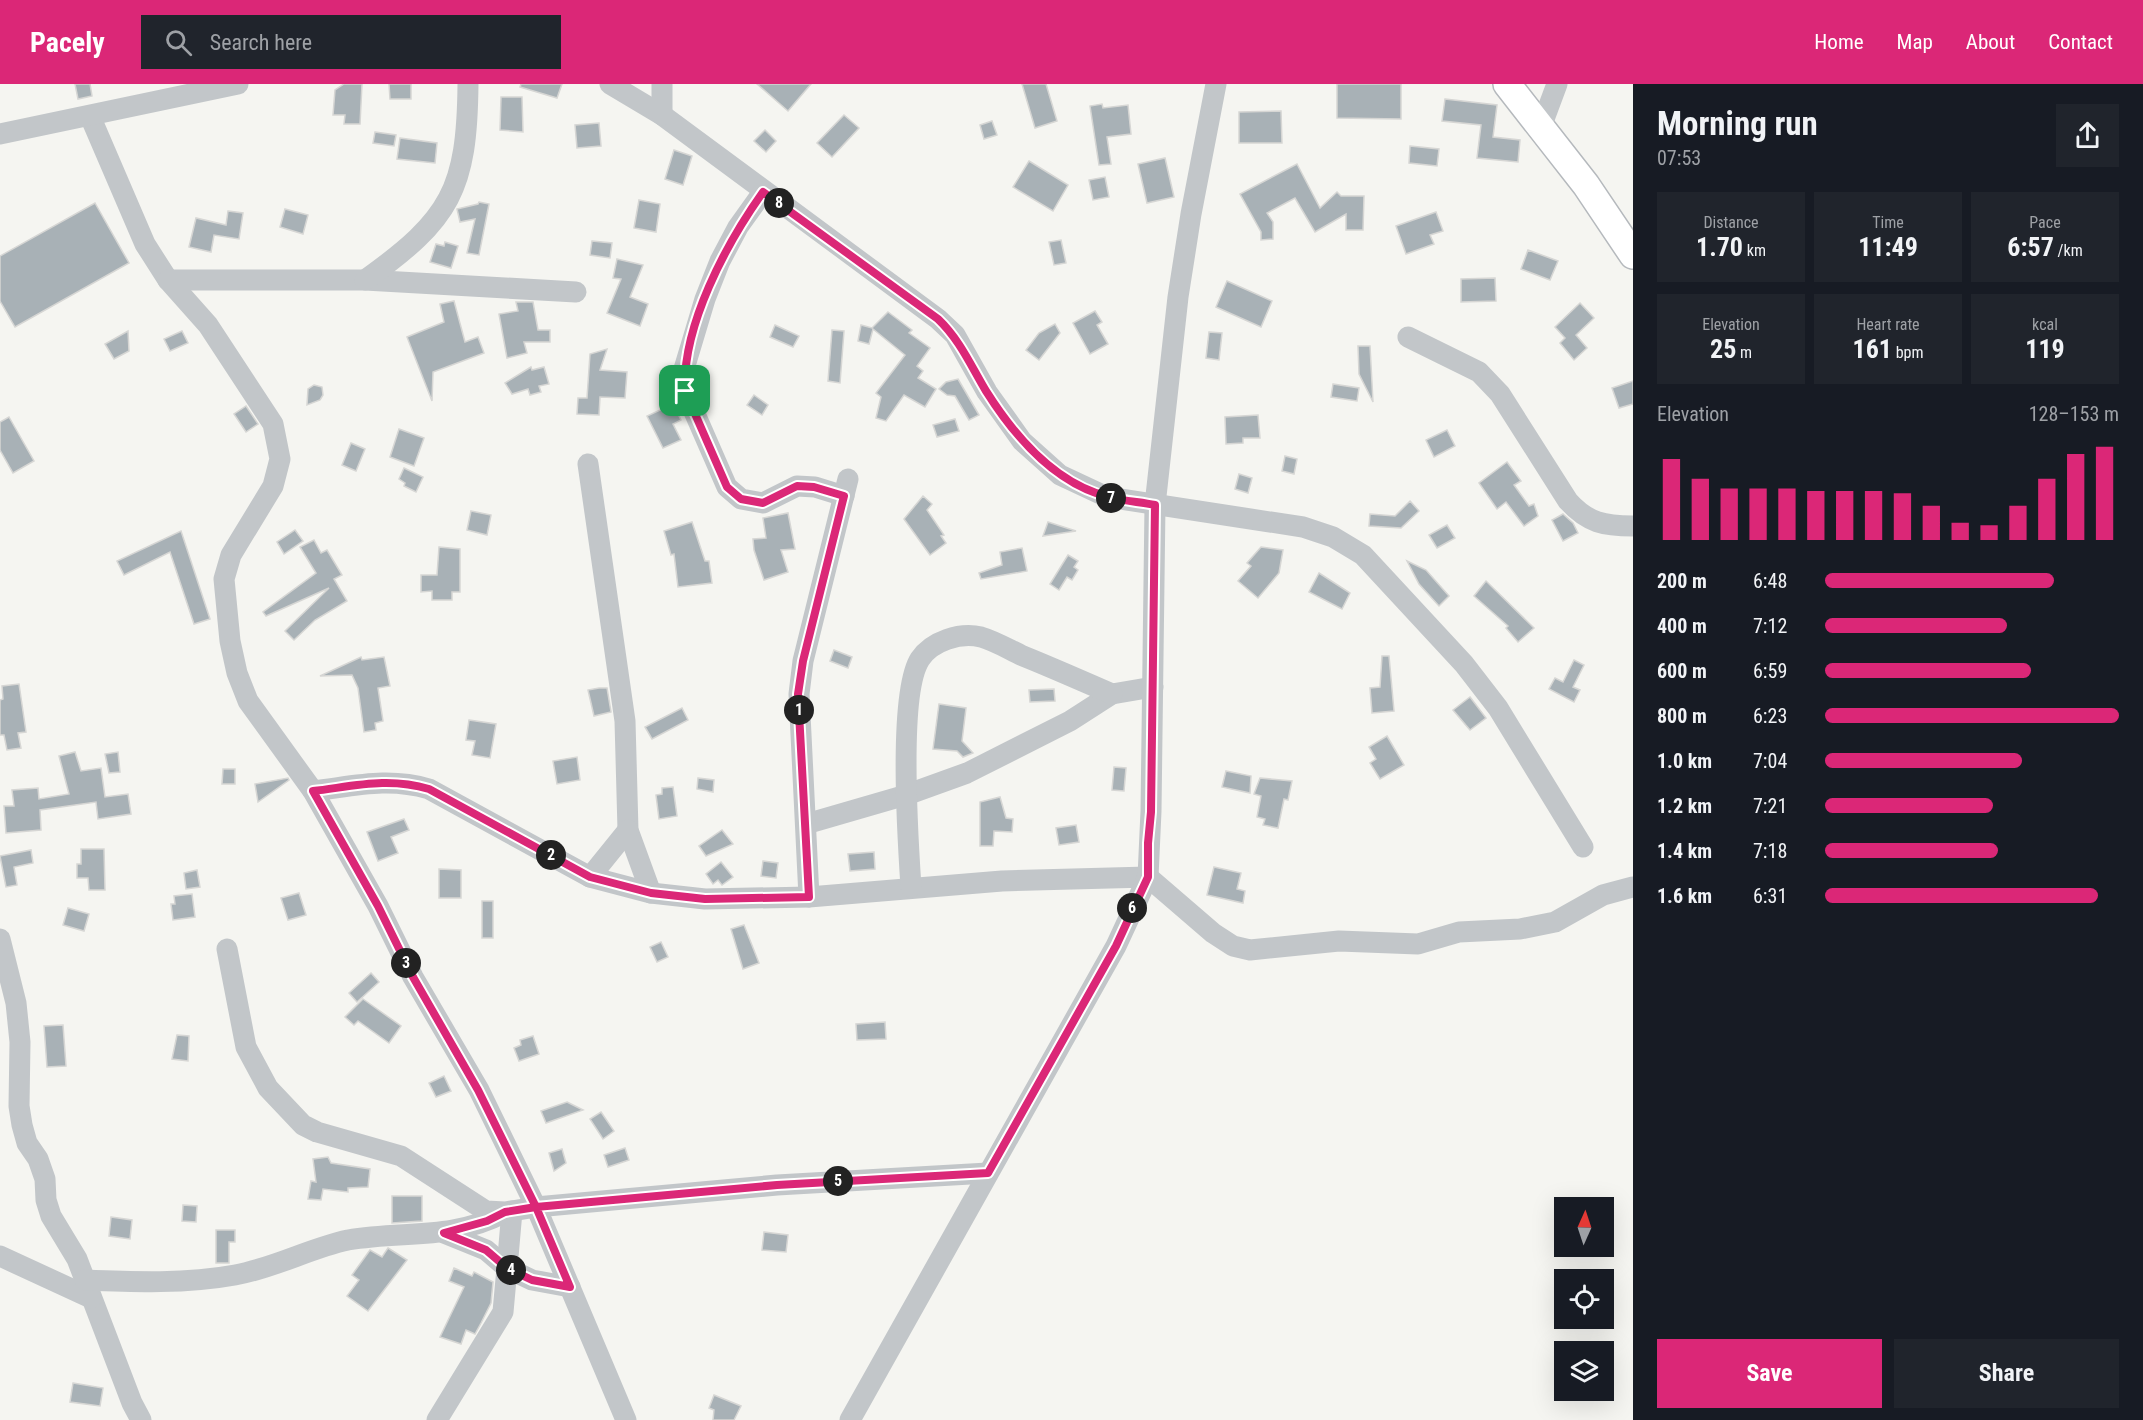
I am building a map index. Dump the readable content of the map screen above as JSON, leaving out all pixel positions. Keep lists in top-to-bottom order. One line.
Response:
{"north":"top","page":{"header":"Pacely","search":"Search here","nav":["Home","Map","About","Contact"],"heading":["Morning run","07:53"],"stats":[["Distance","1.70 km"],["Time","11:49"],["Pace","6:57 /km"],["Elevation","25 m"],["Heart rate","161 bpm"],["kcal","119"]],"pins":["8","7","1","2","6","3","5","4"],"chart":["Elevation","128–153 m"],"list":[{"name":"200 m","note":"6:48"},{"name":"400 m","note":"7:12"},{"name":"600 m","note":"6:59"},{"name":"800 m","note":"6:23"},{"name":"1.0 km","note":"7:04"},{"name":"1.2 km","note":"7:21"},{"name":"1.4 km","note":"7:18"},{"name":"1.6 km","note":"6:31"}],"buttons":["Save","Share"]}}
